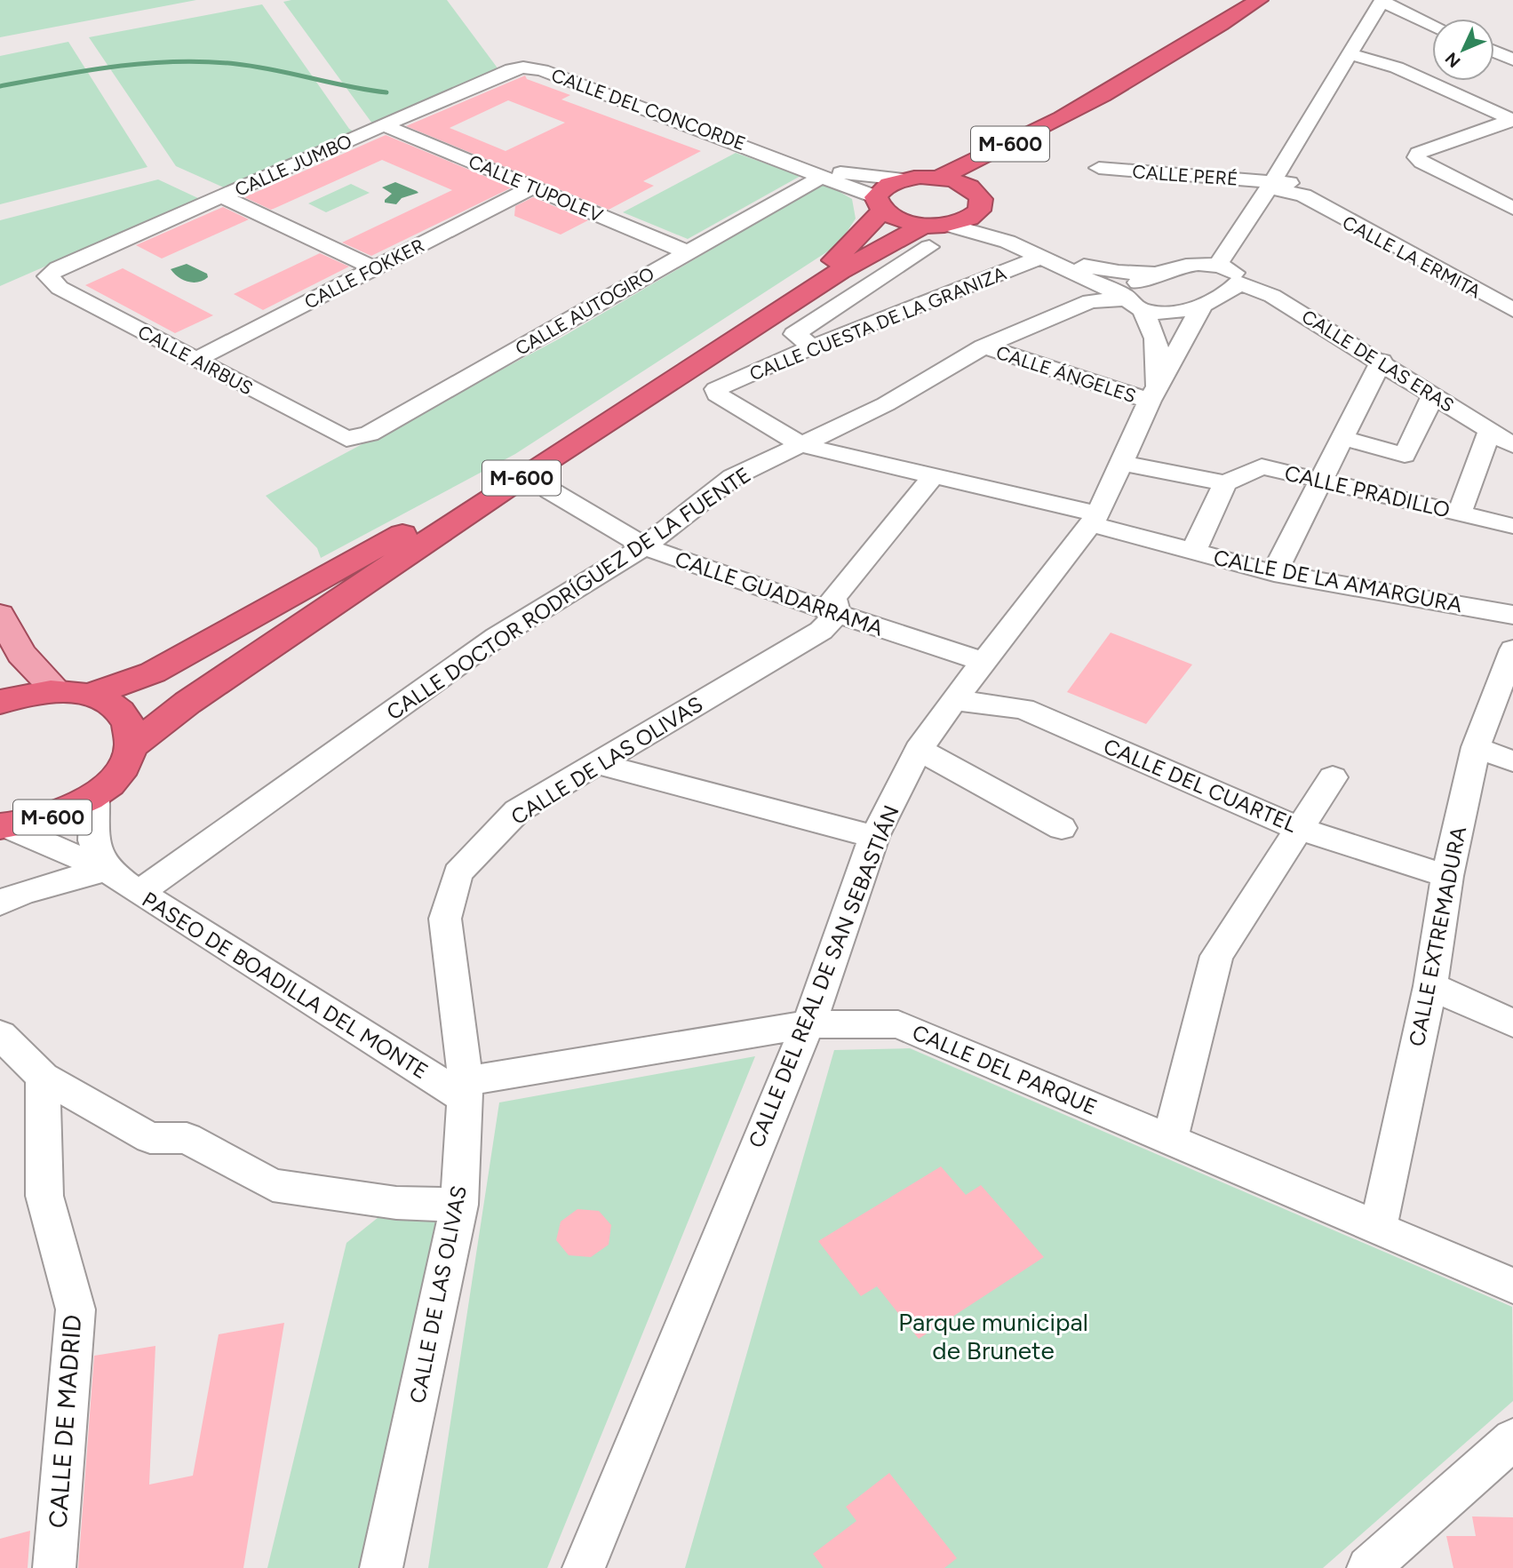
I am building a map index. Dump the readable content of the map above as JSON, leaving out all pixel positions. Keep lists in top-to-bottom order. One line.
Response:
{"streets":{"highway":["M-600"],"street":["CALLE DEL CONCORDE","CALLE JUMBO","CALLE PERÉ","CALLE TUPOLEV","CALLE LA ERMITA","CALLE FOKKER","CALLE AUTOGIRO","CALLE CUESTA DE LA GRANIZA","CALLE AIRBUS","CALLE DE LAS ERAS","CALLE ÁNGELES","CALLE PRADILLO","CALLE DE LA AMARGURA","CALLE DOCTOR RODRÍGUEZ DE LA FUENTE","CALLE GUADARRAMA","CALLE DE LAS OLIVAS","CALLE DEL CUARTEL","CALLE EXTREMADURA","CALLE DEL REAL DE SAN SEBASTIÁN","PASEO DE BOADILLA DEL MONTE","CALLE DEL PARQUE","CALLE DE MADRID"]},"crossings":[["CALLE DEL CONCORDE","M-600"],["CALLE DEL CONCORDE","CALLE JUMBO"],["CALLE DEL CONCORDE","CALLE AUTOGIRO"],["M-600","PASEO DE BOADILLA DEL MONTE"],["CALLE JUMBO","CALLE TUPOLEV"],["CALLE JUMBO","CALLE AIRBUS"],["CALLE PERÉ","CALLE LA ERMITA"],["CALLE TUPOLEV","CALLE FOKKER"],["CALLE TUPOLEV","CALLE AUTOGIRO"],["CALLE FOKKER","CALLE AIRBUS"],["CALLE AUTOGIRO","CALLE AIRBUS"],["CALLE CUESTA DE LA GRANIZA","CALLE DE LA AMARGURA"],["CALLE DE LAS ERAS","CALLE DOCTOR RODRÍGUEZ DE LA FUENTE"],["CALLE ÁNGELES","CALLE DOCTOR RODRÍGUEZ DE LA FUENTE"],["CALLE ÁNGELES","CALLE DEL REAL DE SAN SEBASTIÁN"],["CALLE DE LA AMARGURA","CALLE DOCTOR RODRÍGUEZ DE LA FUENTE"],["CALLE DE LA AMARGURA","CALLE DEL REAL DE SAN SEBASTIÁN"],["CALLE DOCTOR RODRÍGUEZ DE LA FUENTE","CALLE GUADARRAMA"],["CALLE DOCTOR RODRÍGUEZ DE LA FUENTE","CALLE DEL REAL DE SAN SEBASTIÁN"],["CALLE DOCTOR RODRÍGUEZ DE LA FUENTE","PASEO DE BOADILLA DEL MONTE"],["CALLE GUADARRAMA","CALLE DE LAS OLIVAS"],["CALLE GUADARRAMA","CALLE DEL REAL DE SAN SEBASTIÁN"],["CALLE DE LAS OLIVAS","PASEO DE BOADILLA DEL MONTE"],["CALLE DE LAS OLIVAS","CALLE DEL PARQUE"],["CALLE DEL CUARTEL","CALLE EXTREMADURA"],["CALLE DEL CUARTEL","CALLE DEL REAL DE SAN SEBASTIÁN"],["CALLE EXTREMADURA","CALLE DEL PARQUE"],["CALLE DEL REAL DE SAN SEBASTIÁN","CALLE DEL PARQUE"],["PASEO DE BOADILLA DEL MONTE","CALLE DEL PARQUE"]],"parks":["Parque municipal de Brunete"],"north":"bottom left"}
